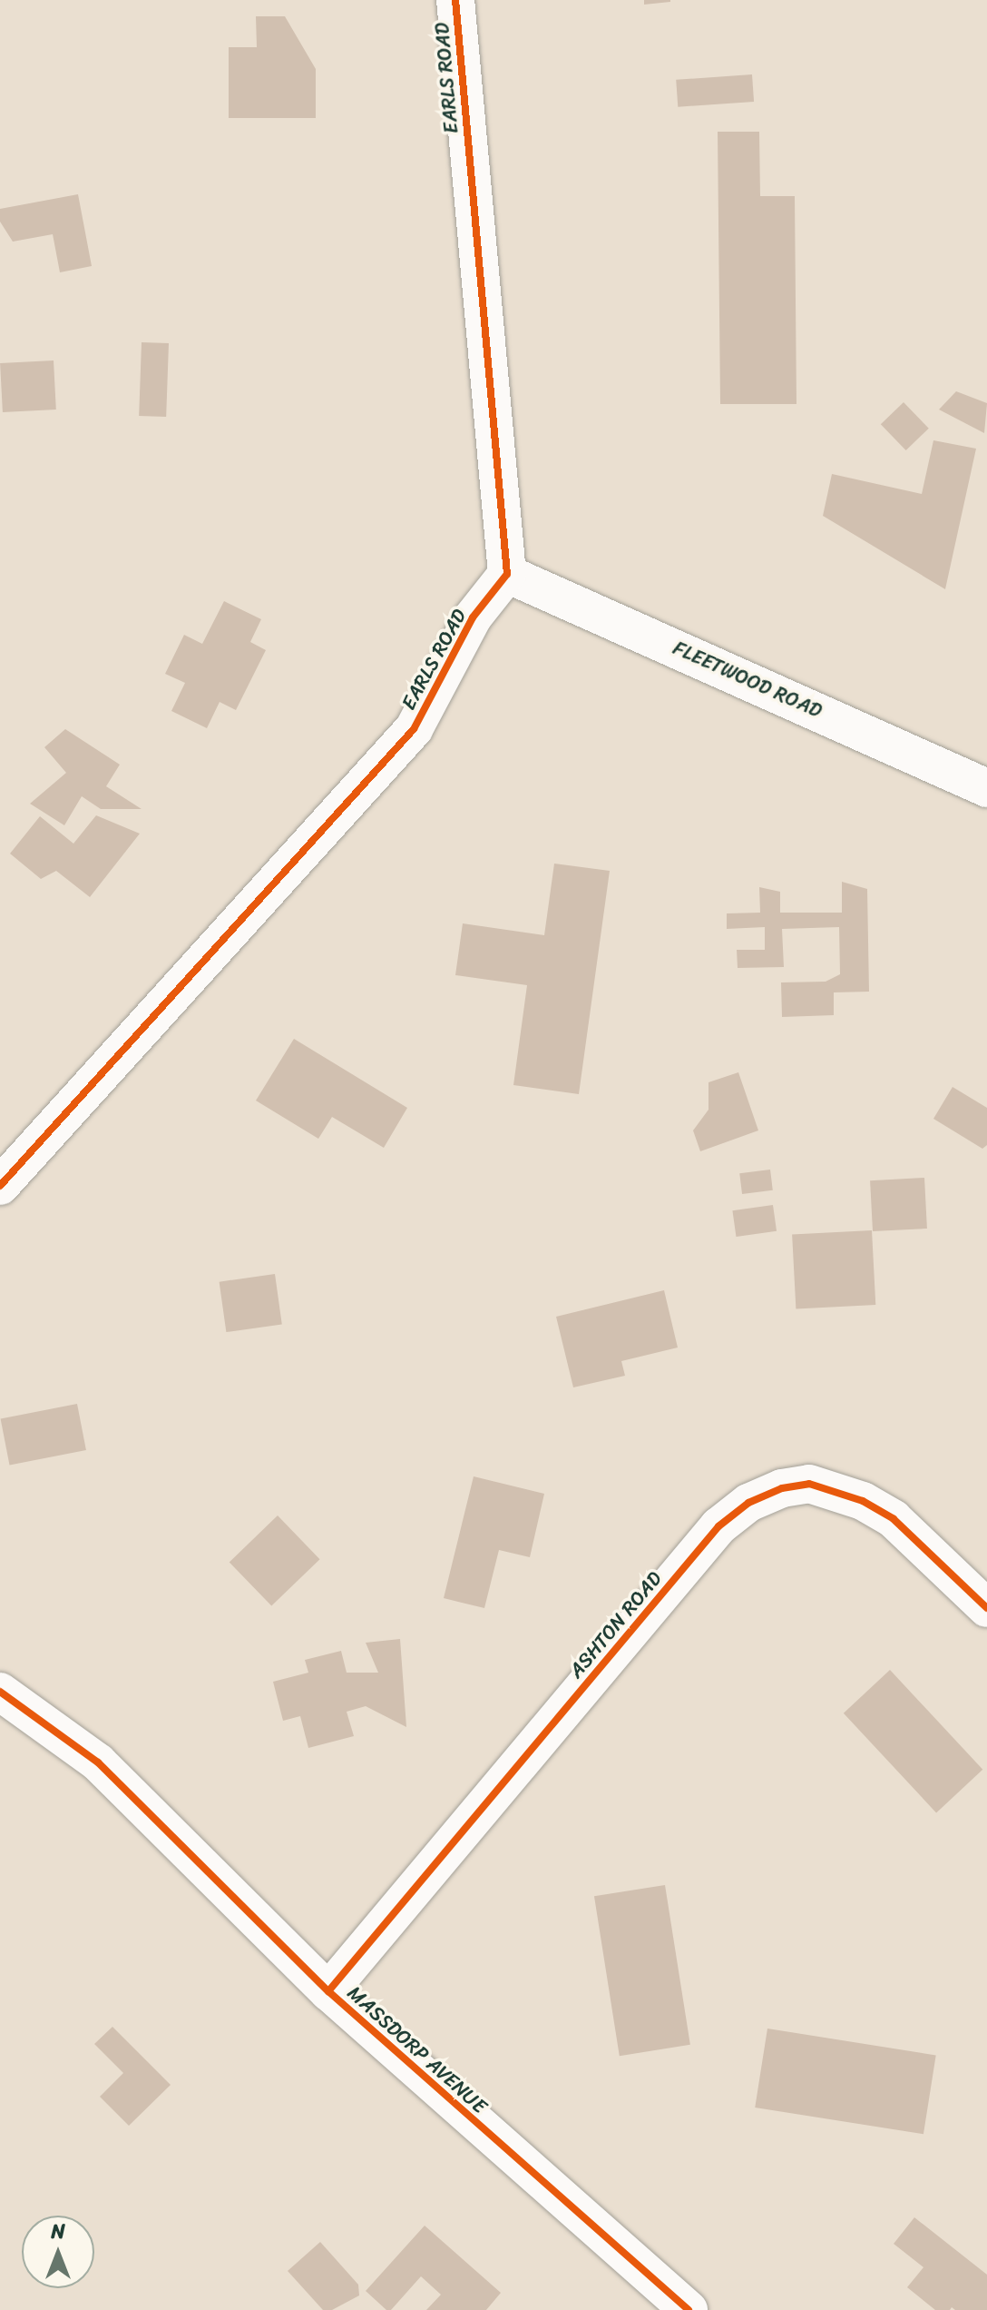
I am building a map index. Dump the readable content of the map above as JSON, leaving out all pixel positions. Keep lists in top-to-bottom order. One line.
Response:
{"streets":{"street":["EARLS ROAD","FLEETWOOD ROAD","ASHTON ROAD","MASSDORP AVENUE"]},"crossings":[["EARLS ROAD","FLEETWOOD ROAD"],["ASHTON ROAD","MASSDORP AVENUE"]],"north":"top"}
